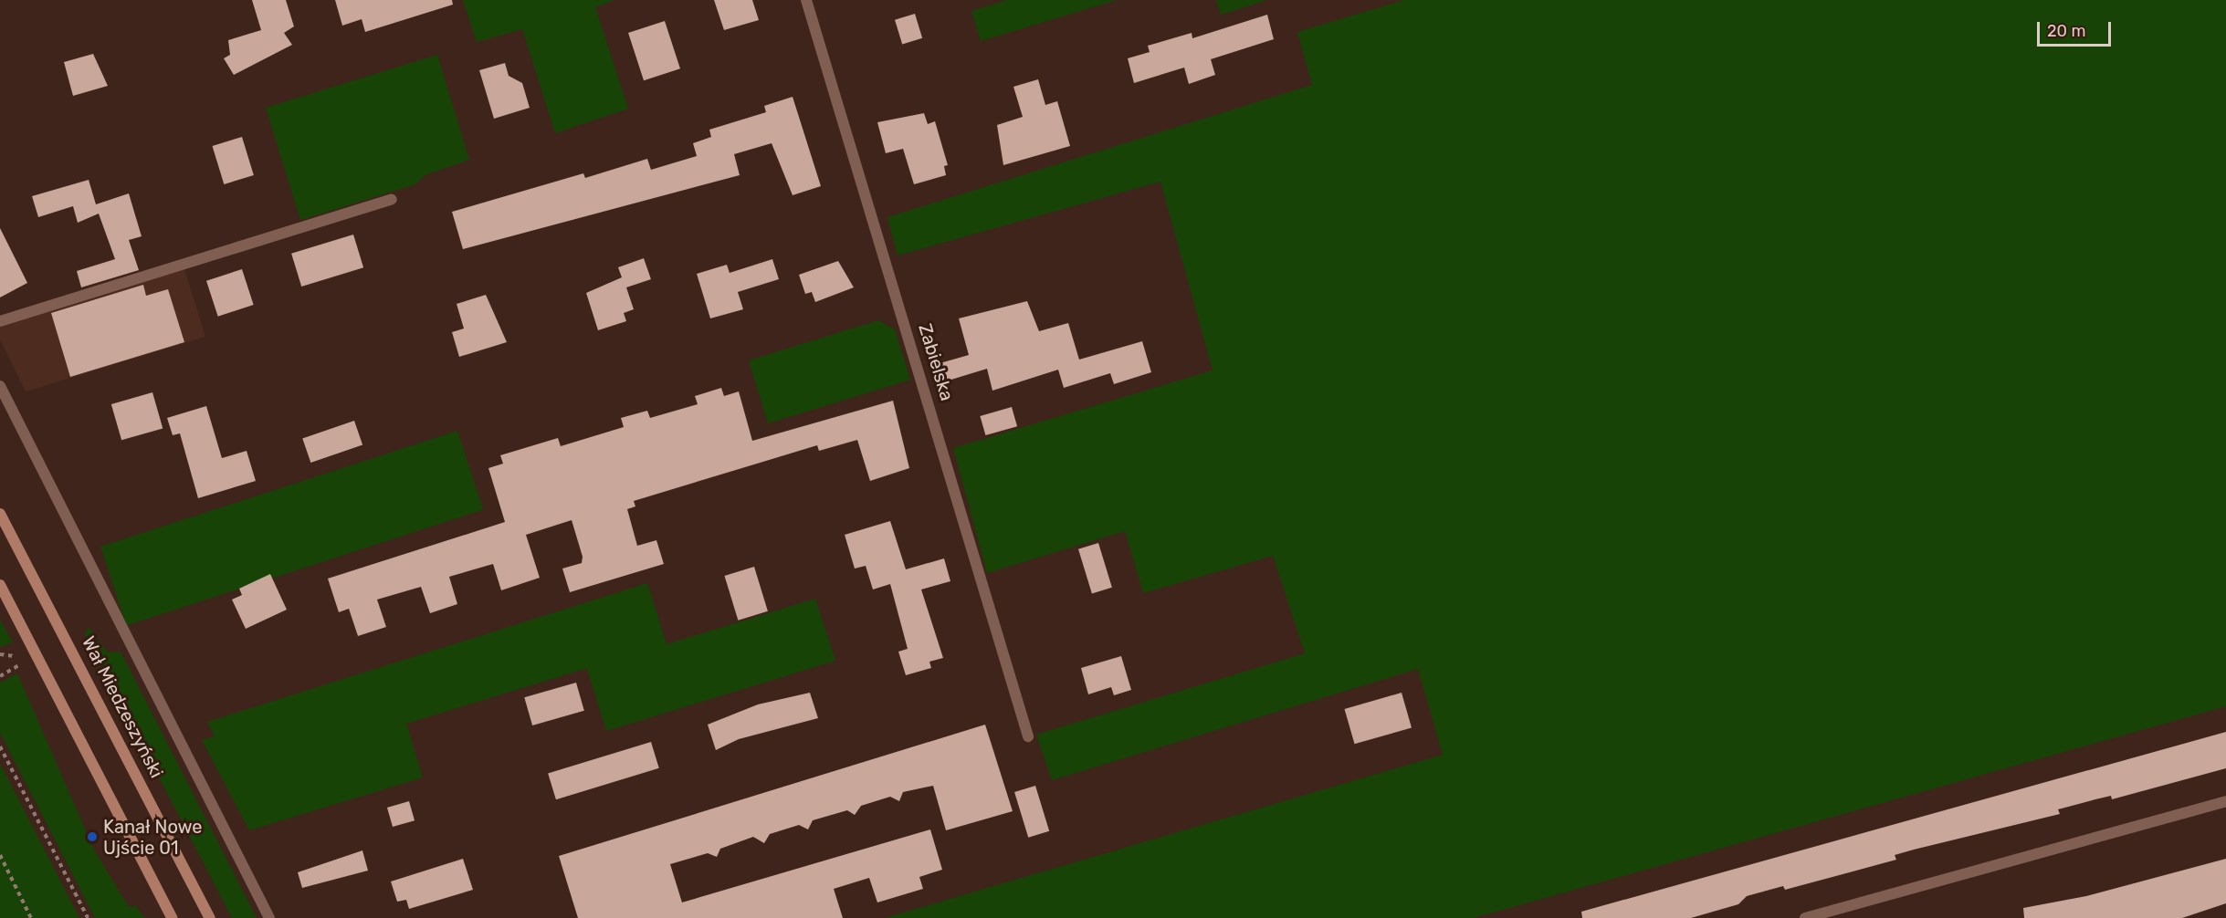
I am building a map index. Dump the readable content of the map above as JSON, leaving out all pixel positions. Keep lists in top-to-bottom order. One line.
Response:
{"streets":{"main road":["Wał Miedzeszyński"],"street":["Zabielska"]},"places":["Kanał Nowe Ujście 01"],"scale_bar":"20 m"}
